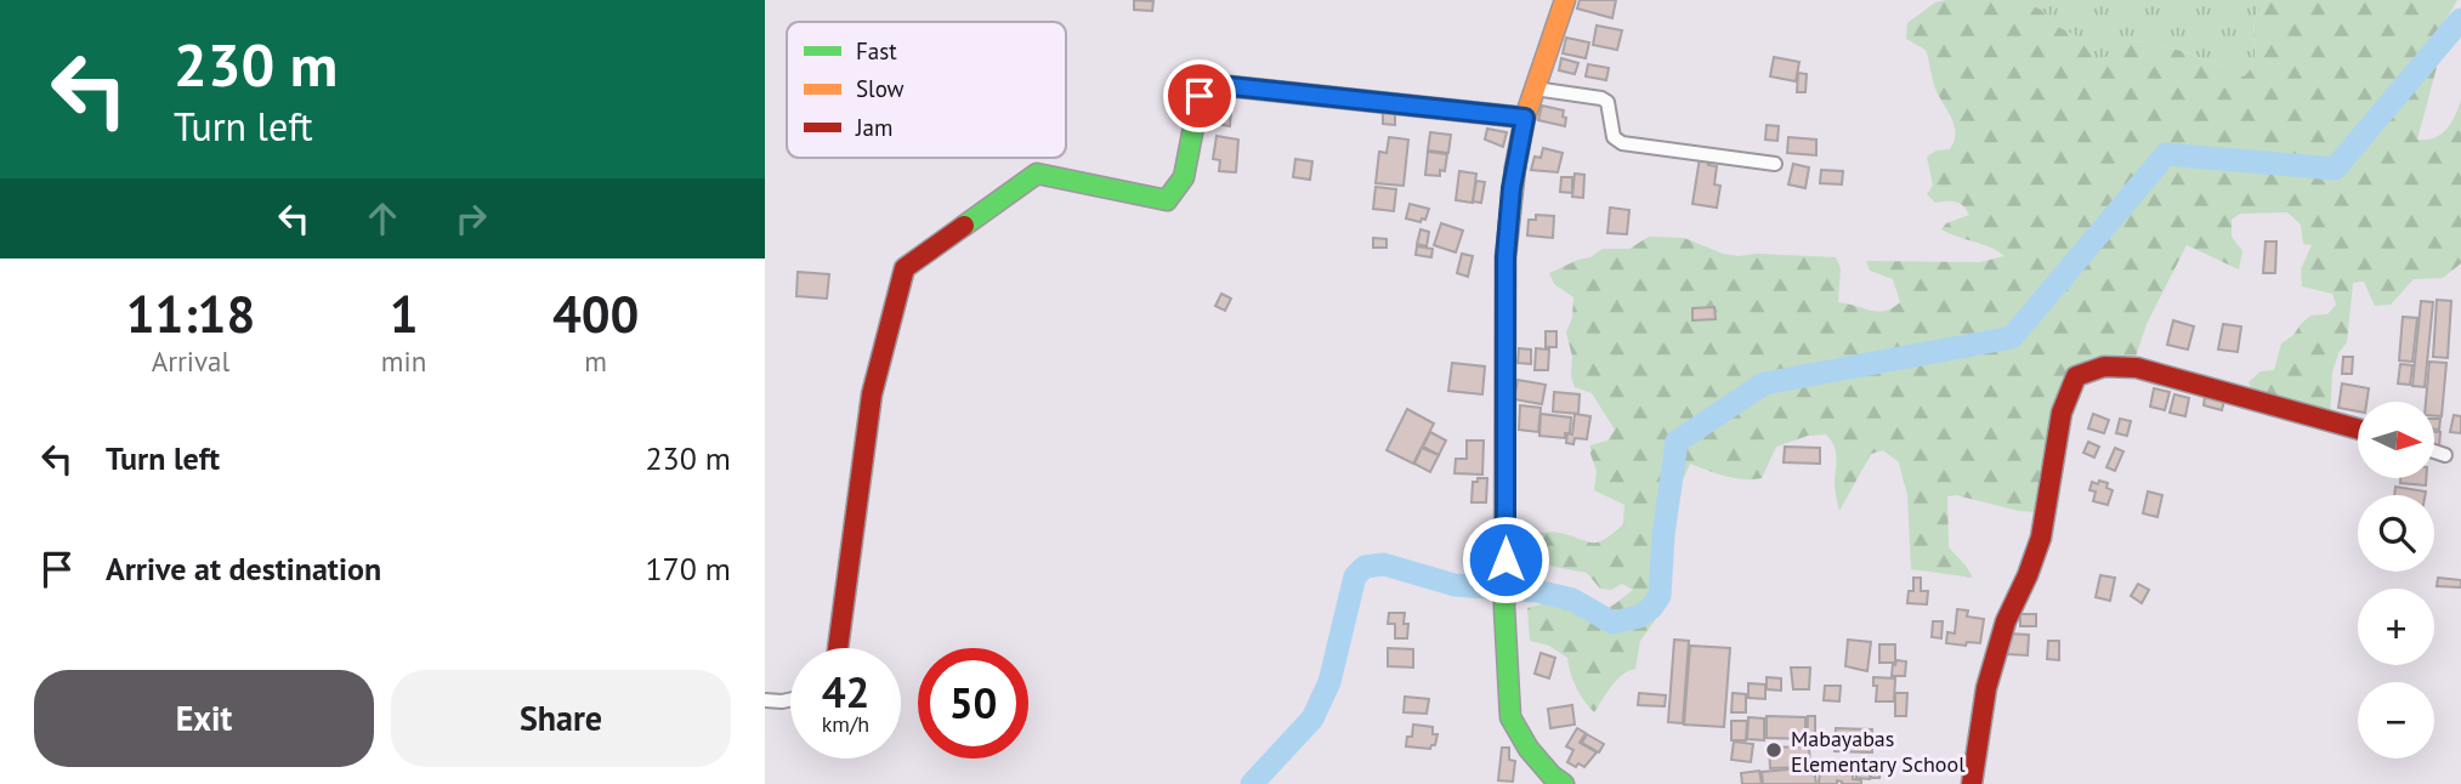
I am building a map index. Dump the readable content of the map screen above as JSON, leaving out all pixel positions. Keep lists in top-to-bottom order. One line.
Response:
{"places":["Mabayabas Elementary School"],"legend":["Fast","Slow","Jam"],"north":"right","page":{"turn":["230 m","Turn left"],"eta":["11:18","Arrival","1","min","400","m"],"map_buttons":["+","−"],"list":[{"name":"Turn left","value":"230 m"},{"name":"Arrive at destination","value":"170 m"}],"speed":"42 km/h","limit":"50","buttons":["Exit","Share"]}}
